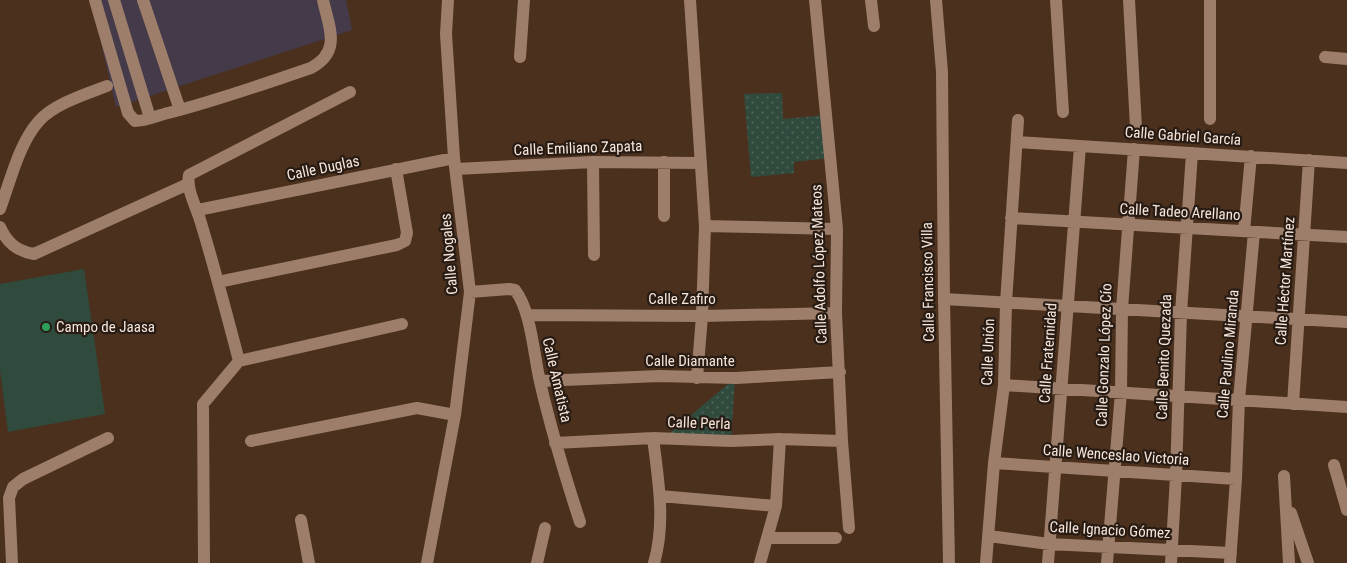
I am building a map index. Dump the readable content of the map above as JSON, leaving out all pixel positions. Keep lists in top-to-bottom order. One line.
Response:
{"streets":{"street":["Calle Gabriel García","Calle Emiliano Zapata","Calle Duglas","Calle Tadeo Arellano","Calle Nogales","Calle Adolfo López Mateos","Calle Héctor Martínez","Calle Francisco Villa","Calle Zafiro","Calle Unión","Calle Fraternidad","Calle Paulino Miranda","Calle Gonzalo López Cío","Calle Benito Quezada","Calle Diamante","Calle Amatista","Calle Perla","Calle Wenceslao Victoria","Calle Ignacio Gómez"]},"crossings":[["Calle Gabriel García","Calle Héctor Martínez"],["Calle Gabriel García","Calle Unión"],["Calle Gabriel García","Calle Fraternidad"],["Calle Gabriel García","Calle Paulino Miranda"],["Calle Gabriel García","Calle Gonzalo López Cío"],["Calle Gabriel García","Calle Benito Quezada"],["Calle Emiliano Zapata","Calle Duglas"],["Calle Emiliano Zapata","Calle Nogales"],["Calle Duglas","Calle Nogales"],["Calle Tadeo Arellano","Calle Héctor Martínez"],["Calle Tadeo Arellano","Calle Unión"],["Calle Tadeo Arellano","Calle Fraternidad"],["Calle Tadeo Arellano","Calle Paulino Miranda"],["Calle Tadeo Arellano","Calle Gonzalo López Cío"],["Calle Tadeo Arellano","Calle Benito Quezada"],["Calle Nogales","Calle Amatista"],["Calle Adolfo López Mateos","Calle Zafiro"],["Calle Adolfo López Mateos","Calle Diamante"],["Calle Adolfo López Mateos","Calle Perla"],["Calle Zafiro","Calle Amatista"],["Calle Unión","Calle Wenceslao Victoria"],["Calle Unión","Calle Ignacio Gómez"],["Calle Fraternidad","Calle Wenceslao Victoria"],["Calle Fraternidad","Calle Ignacio Gómez"],["Calle Paulino Miranda","Calle Wenceslao Victoria"],["Calle Paulino Miranda","Calle Ignacio Gómez"],["Calle Gonzalo López Cío","Calle Wenceslao Victoria"],["Calle Gonzalo López Cío","Calle Ignacio Gómez"],["Calle Benito Quezada","Calle Wenceslao Victoria"],["Calle Benito Quezada","Calle Ignacio Gómez"],["Calle Diamante","Calle Amatista"],["Calle Amatista","Calle Perla"]],"places":["Campo de Jaasa"]}
